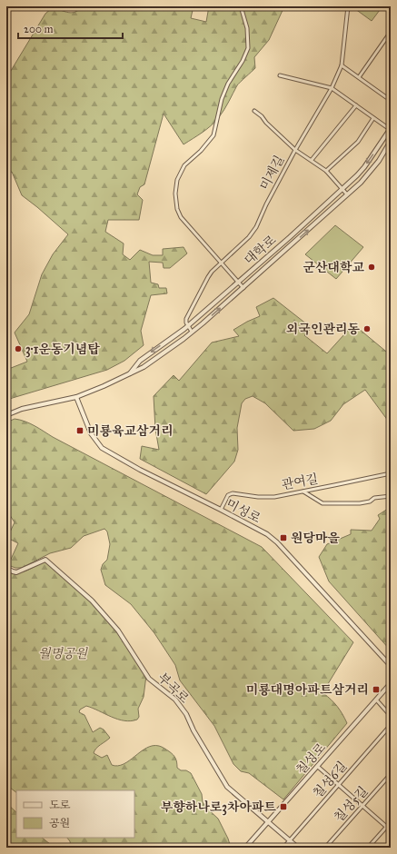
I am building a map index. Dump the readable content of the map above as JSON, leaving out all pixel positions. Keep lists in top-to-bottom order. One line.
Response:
{"streets":{"street":["미제길","대학로","관여길","미성로","부곡로","칠성로","칠성6길","칠성5길"]},"crossings":[["미제길","대학로"],["대학로","미성로"],["관여길","미성로"],["부곡로","칠성로"],["부곡로","칠성6길"]],"parks":["월명공원"],"places":{"other":["군산대학교","외국인관리동","3·1운동기념탑"],"transit":["미룡육교삼거리","원당마을","미룡대명아파트삼거리","부향하나로3차아파트"]},"legend":["도로","공원"],"scale_bar":"200 m"}
